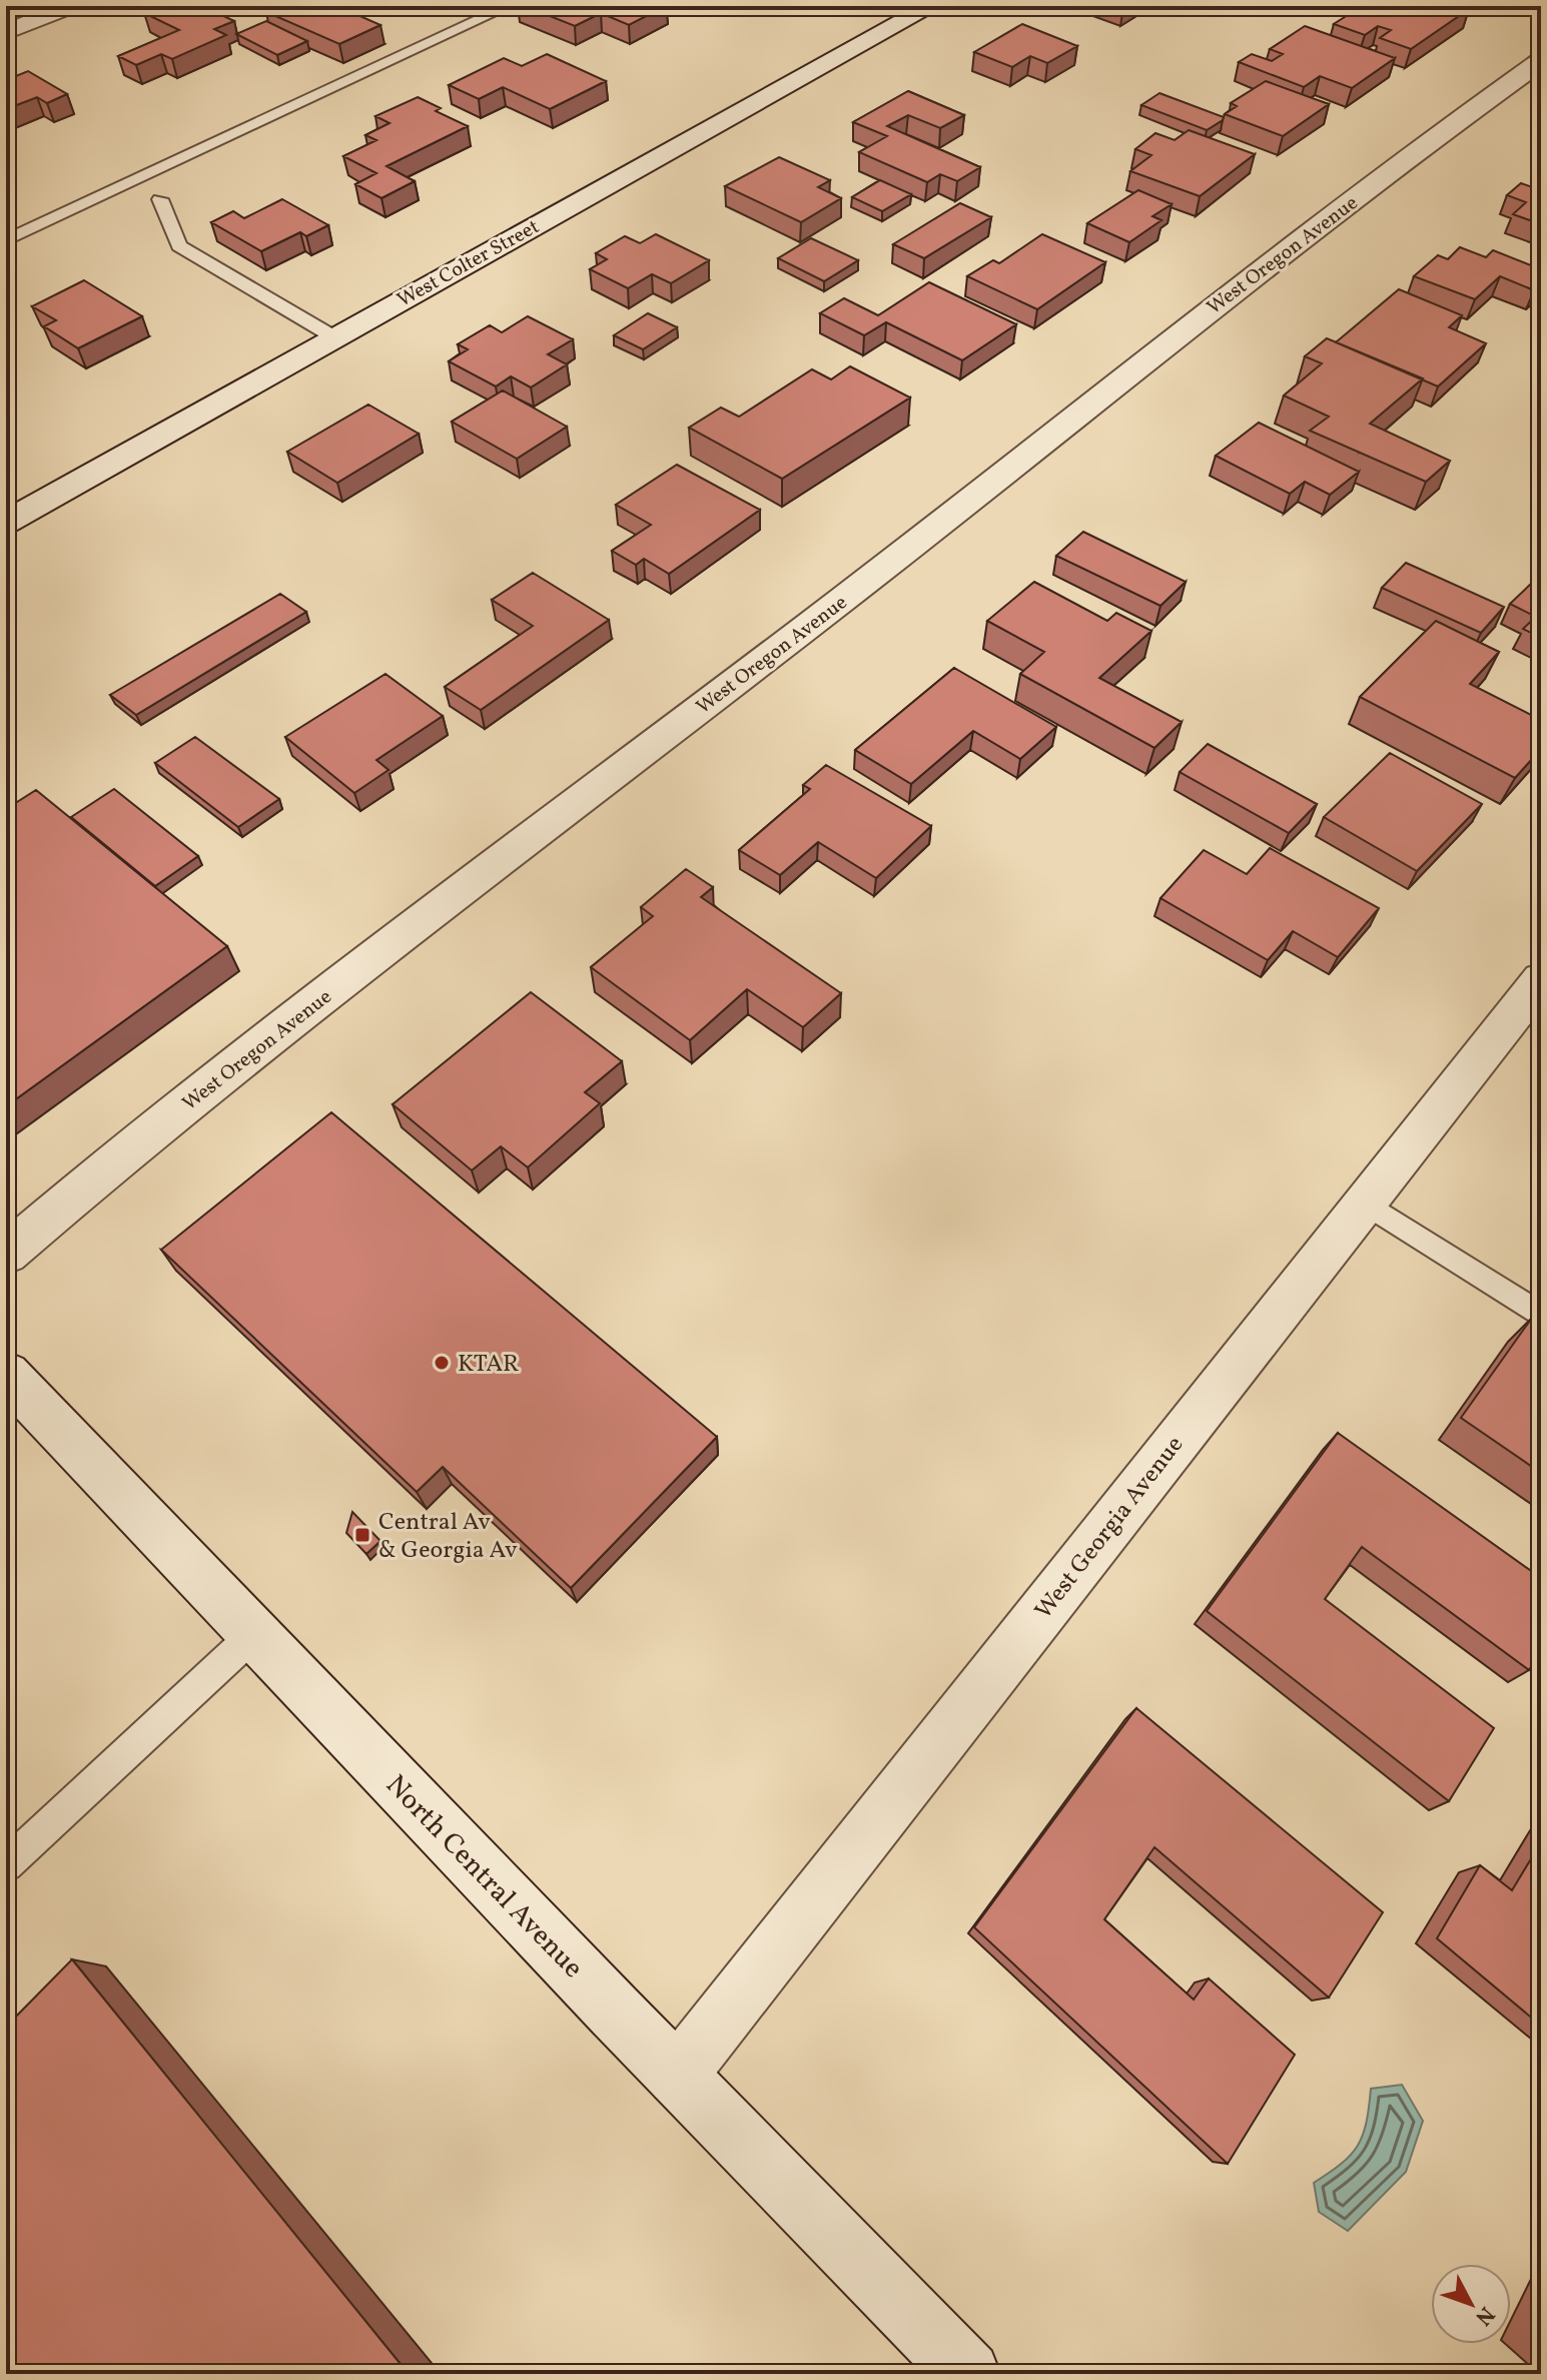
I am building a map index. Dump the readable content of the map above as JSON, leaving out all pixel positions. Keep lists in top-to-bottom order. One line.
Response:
{"streets":{"street":["West Oregon Avenue","West Colter Street","West Georgia Avenue","North Central Avenue"]},"crossings":[["West Georgia Avenue","North Central Avenue"]],"places":{"other":["KTAR"],"transit":["Central Av & Georgia Av"]},"north":"bottom right"}
